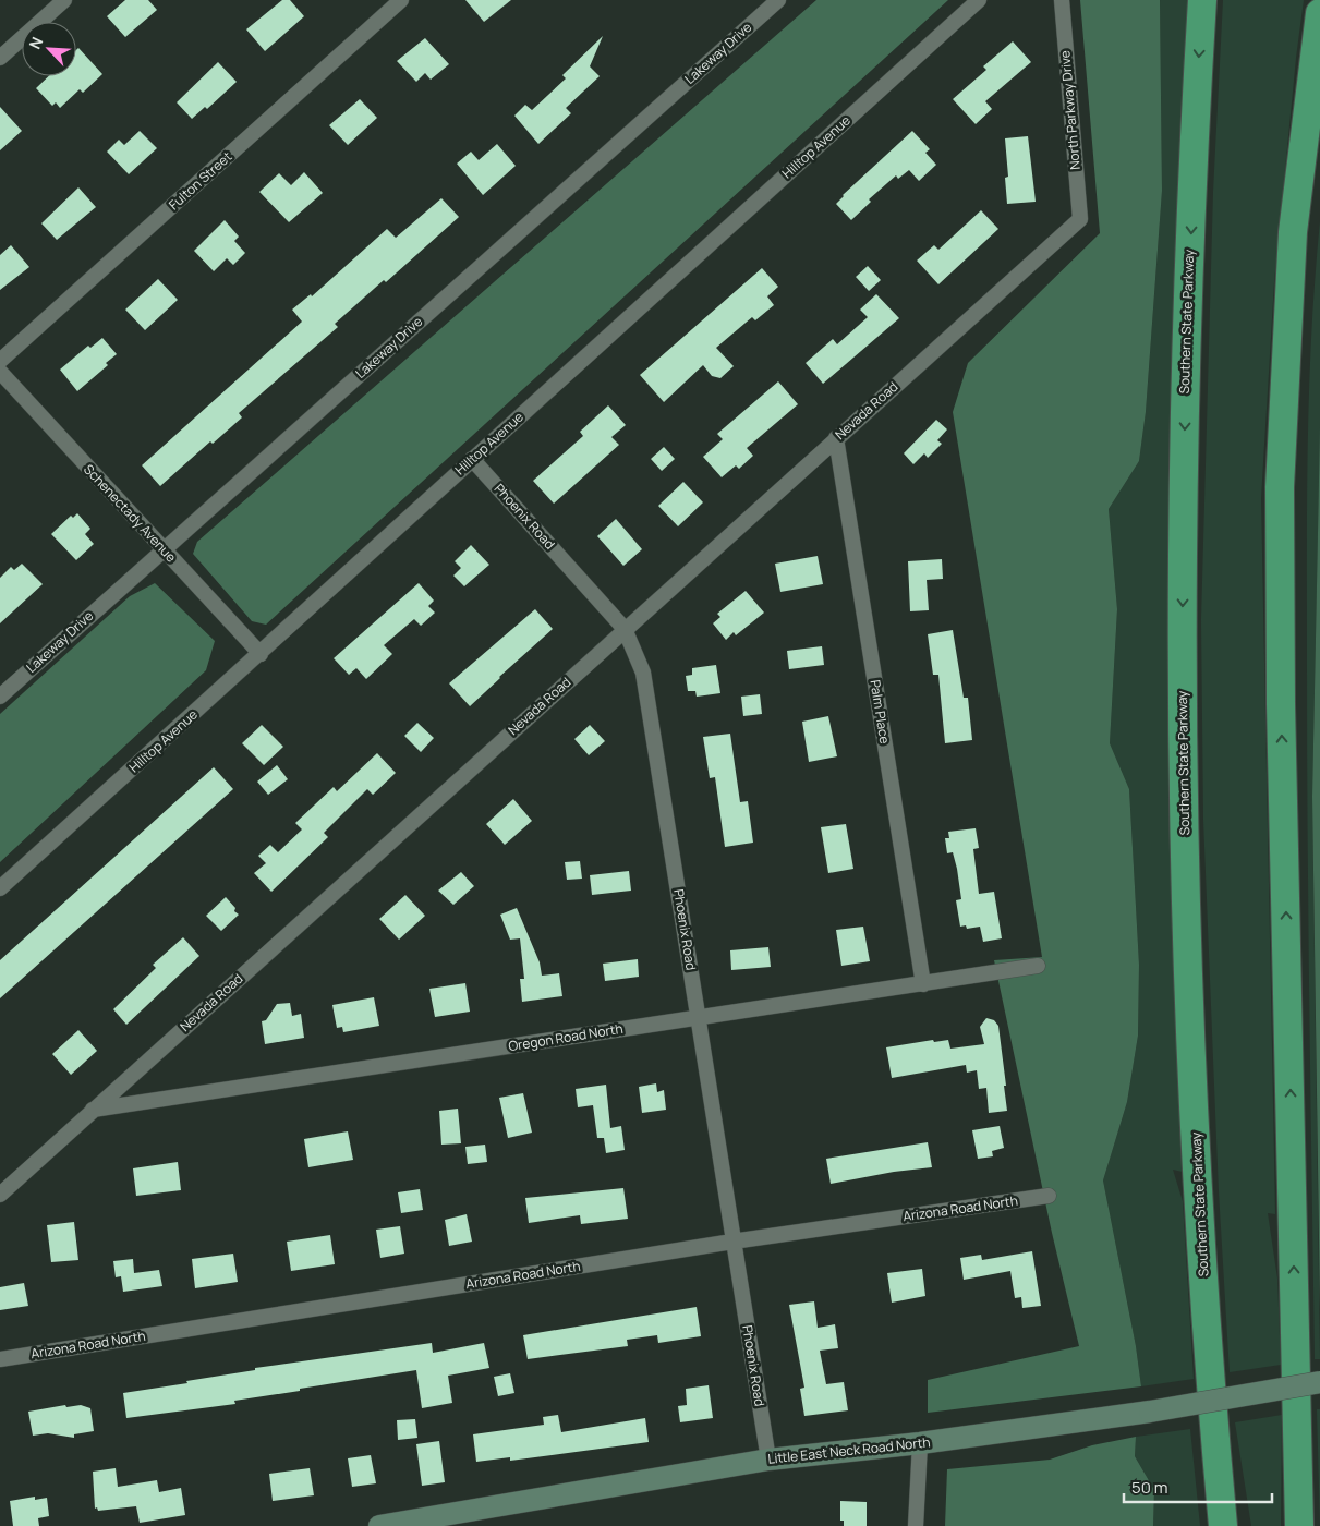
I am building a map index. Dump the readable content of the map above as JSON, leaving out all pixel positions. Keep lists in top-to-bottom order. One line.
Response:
{"streets":{"highway":["Southern State Parkway"],"main road":["Little East Neck Road North"],"street":["Lakeway Drive","North Parkway Drive","Hilltop Avenue","Fulton Street","Nevada Road","Schenectady Avenue","Phoenix Road","Palm Place","Oregon Road North","Arizona Road North"]},"crossings":[["Lakeway Drive","Schenectady Avenue"],["North Parkway Drive","Nevada Road"],["Hilltop Avenue","Schenectady Avenue"],["Hilltop Avenue","Phoenix Road"],["Nevada Road","Phoenix Road"],["Nevada Road","Palm Place"],["Nevada Road","Oregon Road North"],["Phoenix Road","Oregon Road North"],["Phoenix Road","Arizona Road North"],["Phoenix Road","Little East Neck Road North"],["Palm Place","Oregon Road North"]],"scale_bar":"50 m","north":"top left"}
